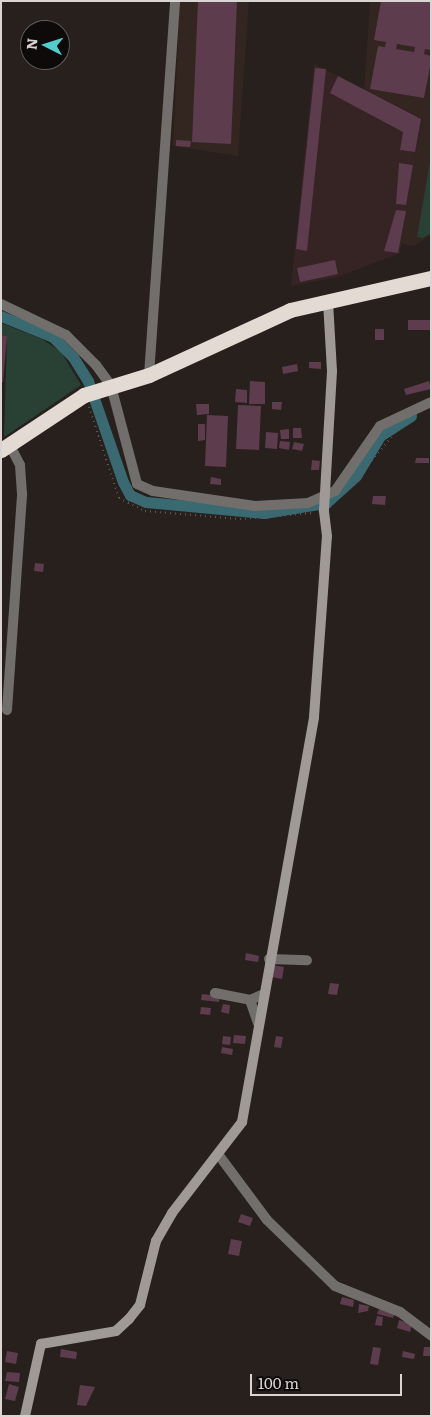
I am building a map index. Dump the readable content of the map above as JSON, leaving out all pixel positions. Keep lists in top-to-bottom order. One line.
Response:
{"scale_bar":"100 m","north":"left"}
